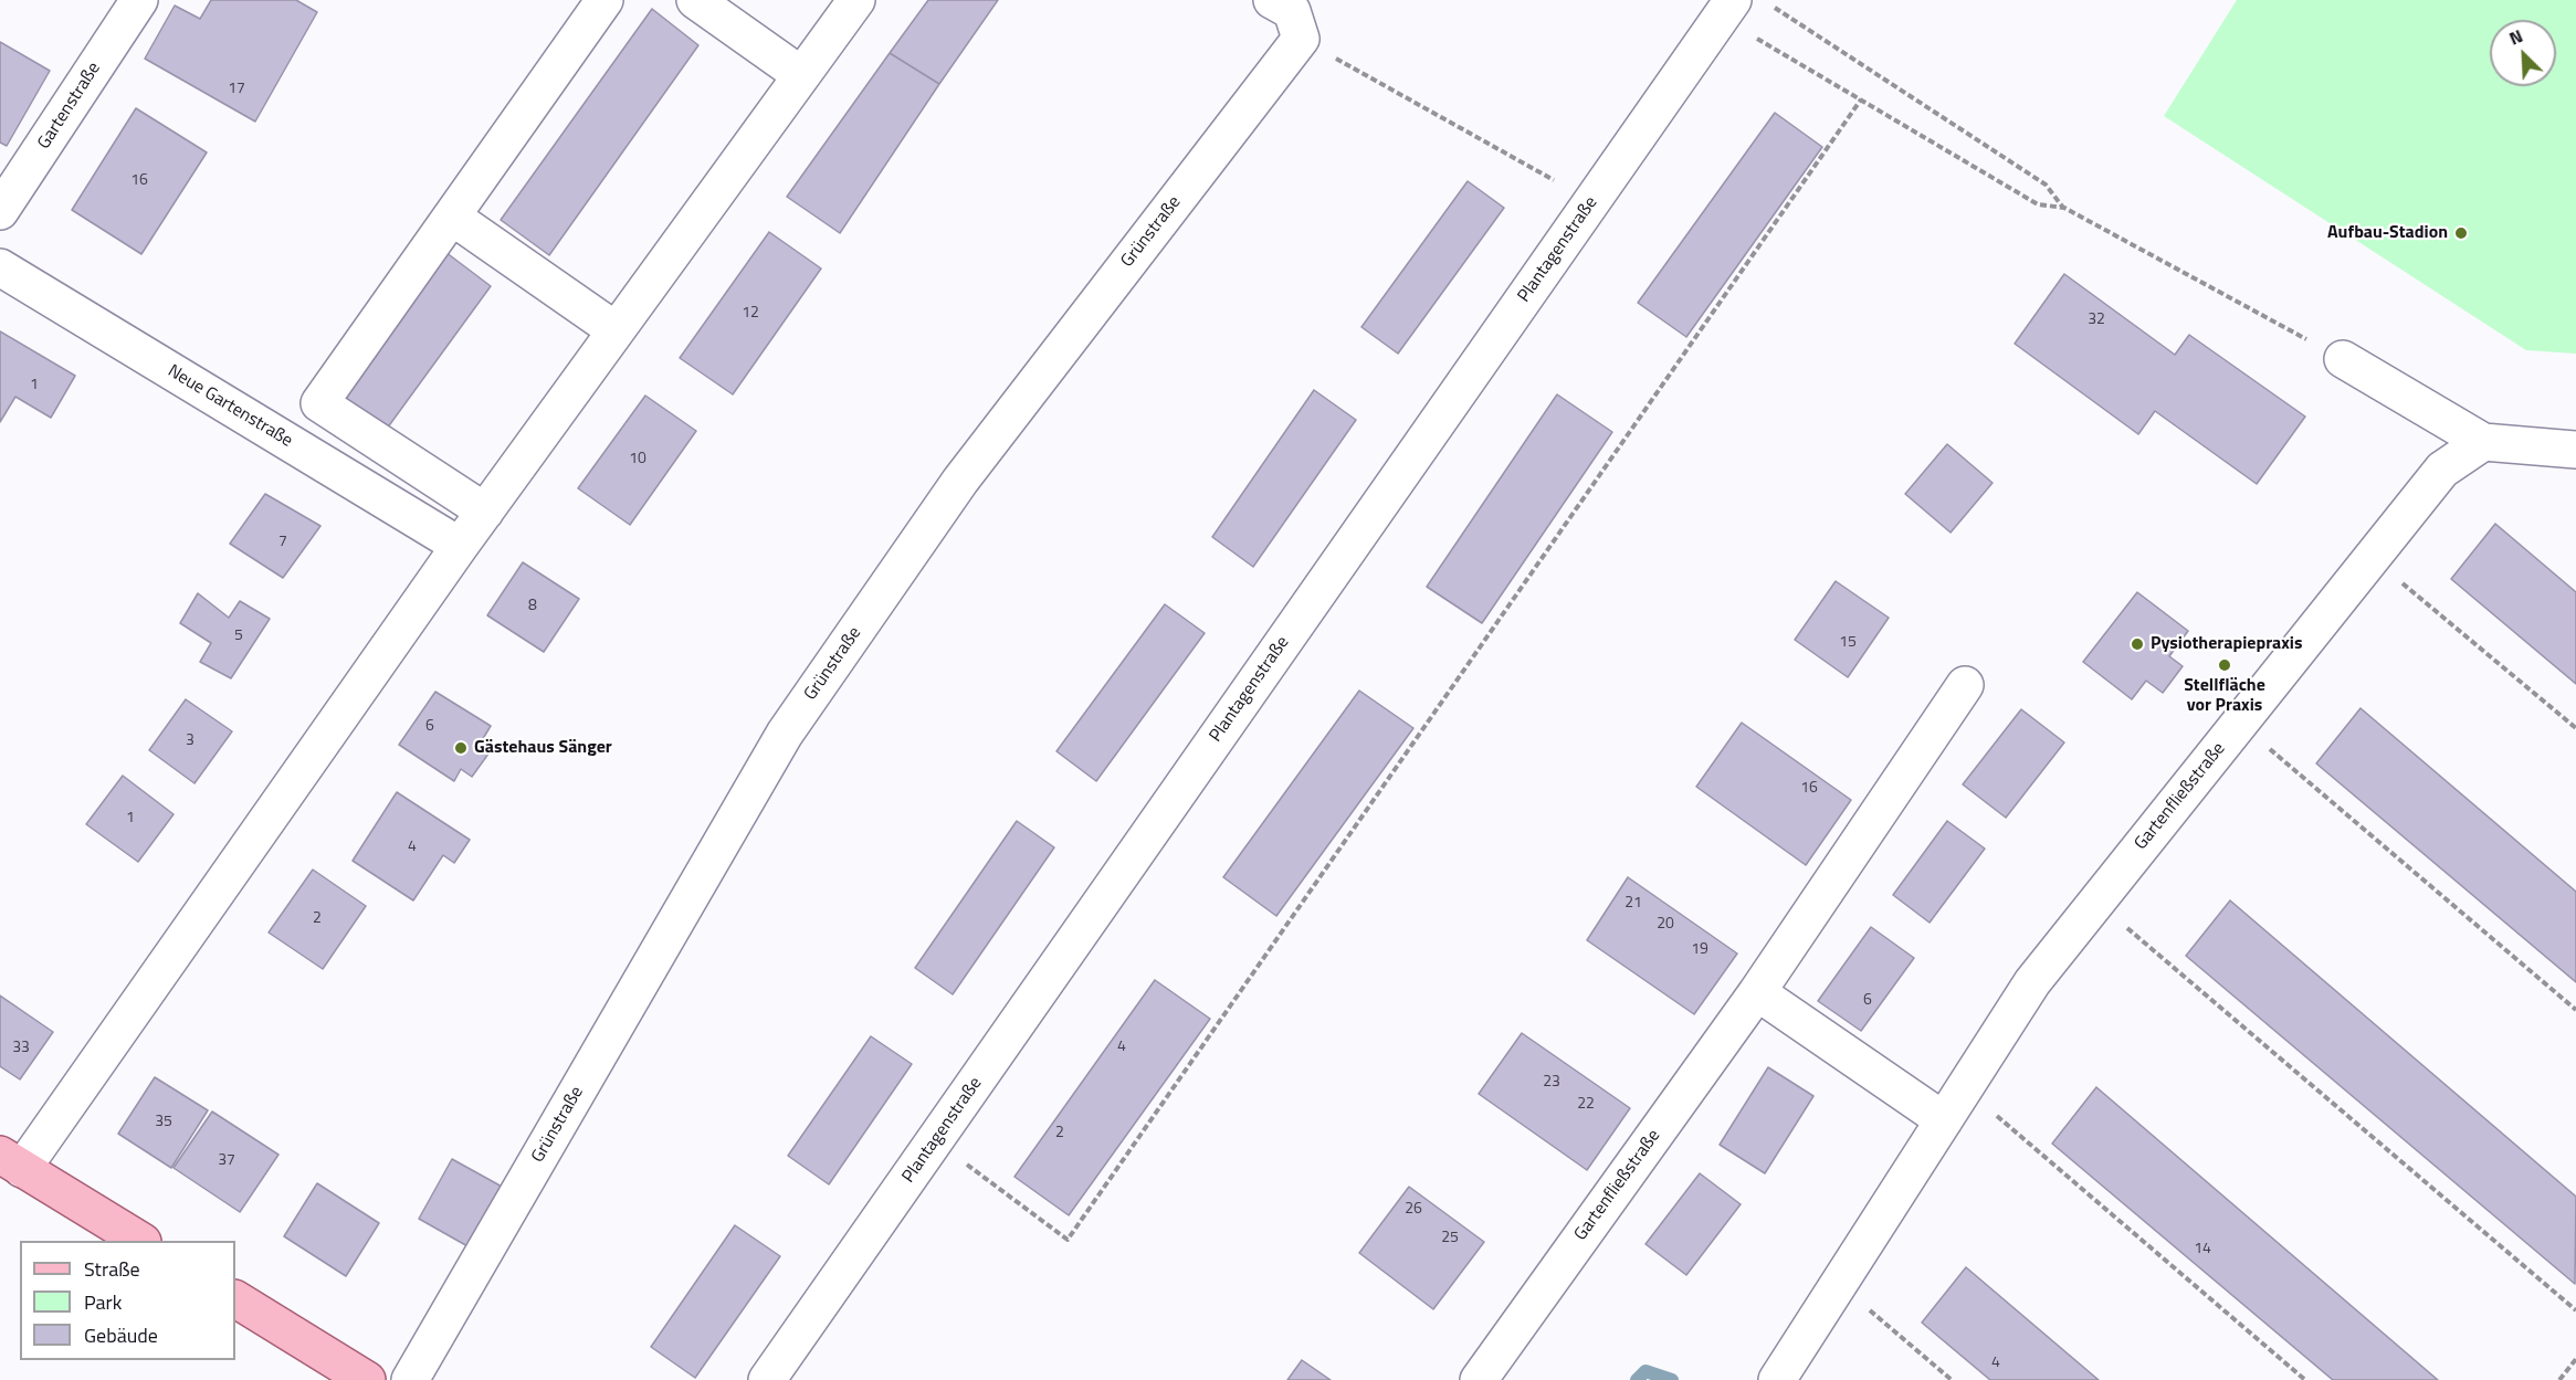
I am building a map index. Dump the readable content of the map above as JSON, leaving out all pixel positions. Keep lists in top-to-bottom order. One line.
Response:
{"streets":{"street":["Gartenstraße","Grünstraße","Plantagenstraße","Neue Gartenstraße","Gartenfließstraße"]},"places":["Aufbau-Stadion","Pysiotherapiepraxis","Stellfläche vor Praxis","Gästehaus Sänger"],"house_numbers":["17","16","12","32","1","10","7","8","5","15","6","3","16","1","4","21","2","20","19","6","4","33","23","22","35","2","37","26","25","14","4"],"legend":["Straße","Park","Gebäude"],"north":"top left"}
